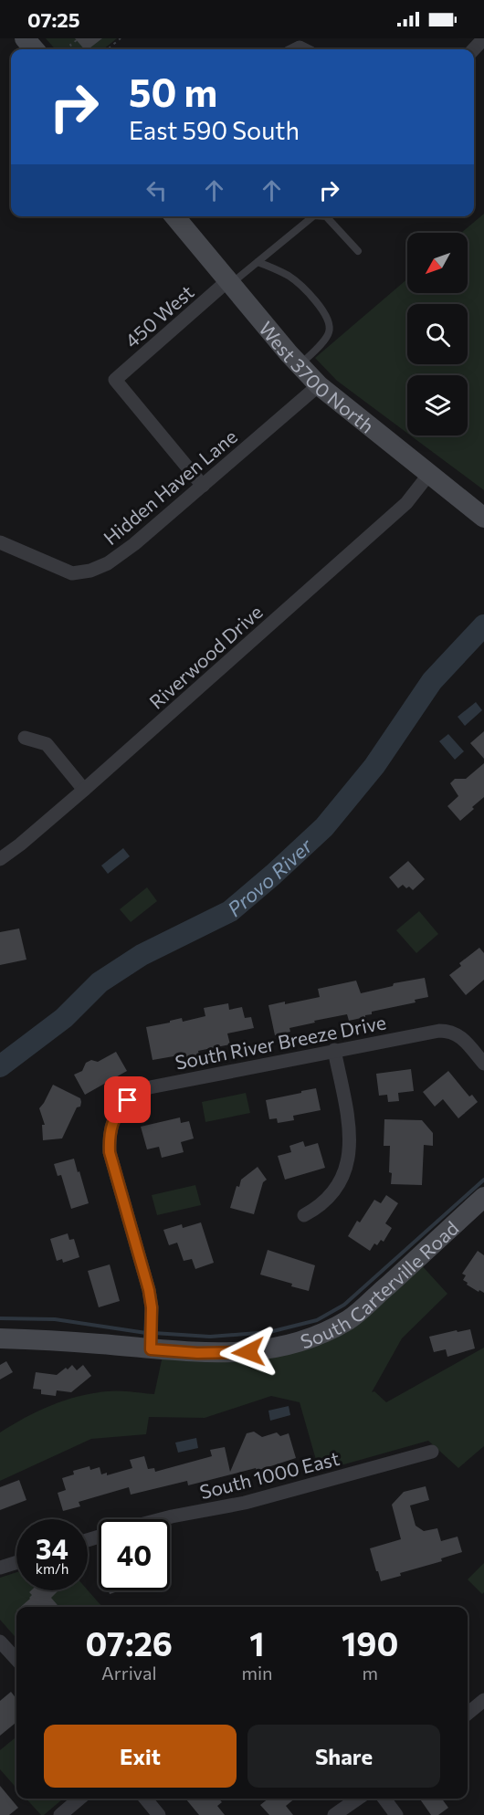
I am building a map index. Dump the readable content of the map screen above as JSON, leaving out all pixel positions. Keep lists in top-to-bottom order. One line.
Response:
{"streets":{"street":["450 West","West 3700 North","Hidden Haven Lane","Riverwood Drive","South River Breeze Drive","South Carterville Road","South 1000 East"]},"crossings":[["450 West","West 3700 North"],["450 West","Hidden Haven Lane"],["West 3700 North","Hidden Haven Lane"],["West 3700 North","Riverwood Drive"],["South River Breeze Drive","South Carterville Road"]],"water":["Provo River"],"north":"bottom left","page":{"status":"07:25","turn":["50 m","East 590 South"],"speed":"34 km/h","limit":"40","eta":["07:26","Arrival","1","min","190","m"],"buttons":["Exit","Share"]}}
